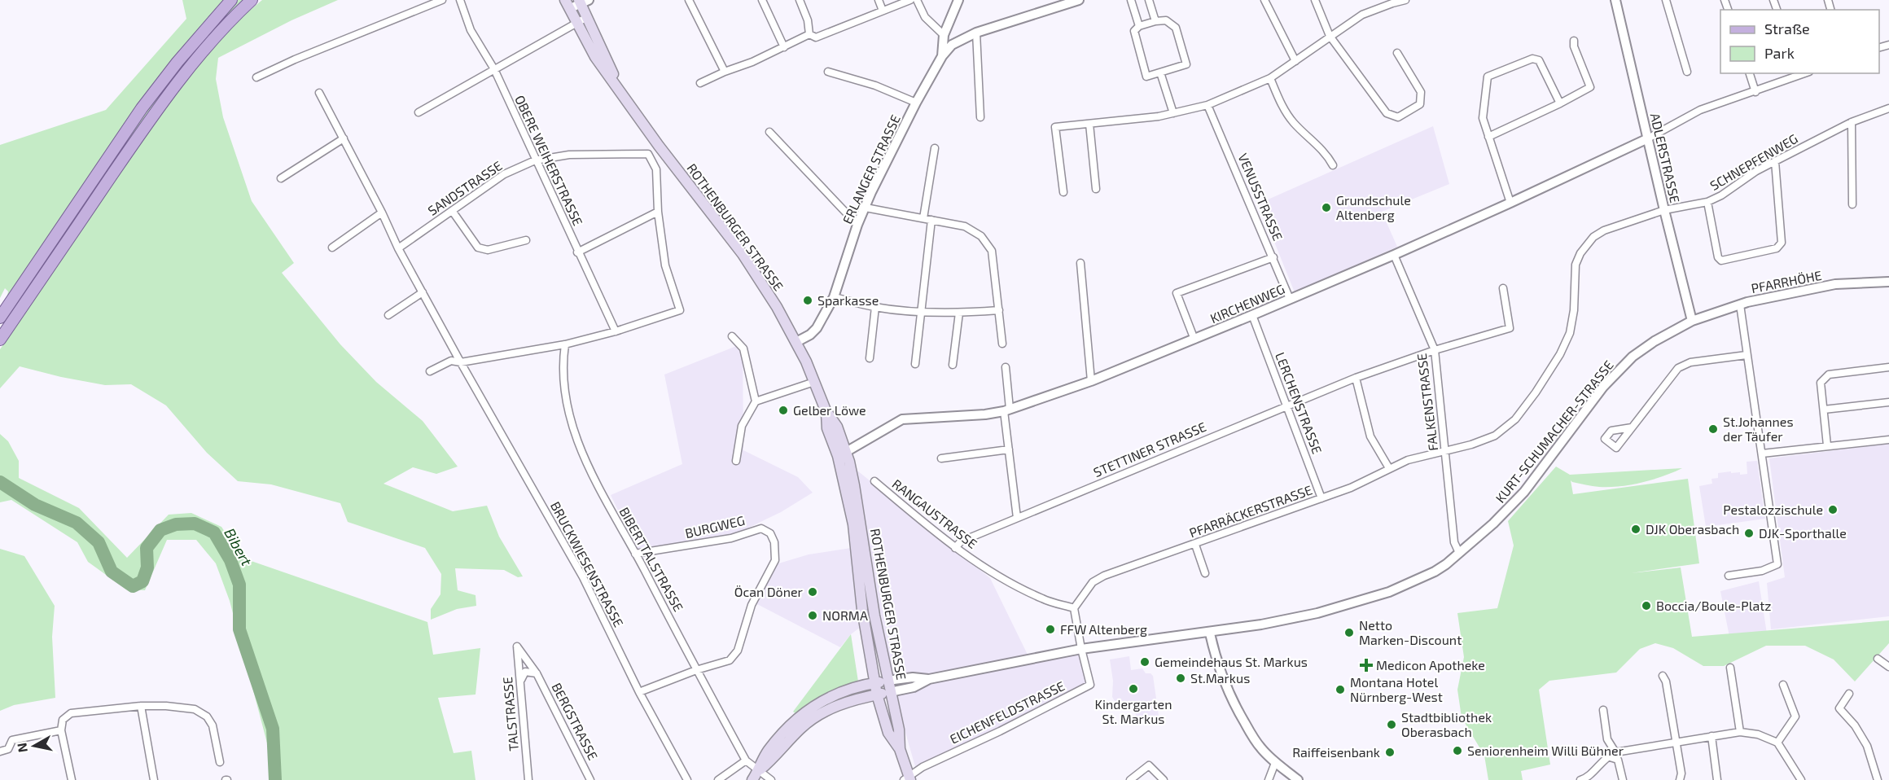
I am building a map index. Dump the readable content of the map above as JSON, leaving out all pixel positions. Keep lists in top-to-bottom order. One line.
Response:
{"streets":{"main road":["ROTHENBURGER STRASSE"],"street":["ADLERSTRASSE","OBERE WEIHERSTRASSE","SCHNEPFENWEG","ERLANGER STRASSE","SANDSTRASSE","VENUSSTRASSE","PFARRHÖHE","KIRCHENWEG","FALKENSTRASSE","LERCHENSTRASSE","KURT-SCHUMACHER-STRASSE","STETTINER STRASSE","PFARRÄCKERSTRASSE","RANGAUSTRASSE","BURGWEG","BIBERTTALSTRASSE","BRUCKWIESENSTRASSE","EICHENFELDSTRASSE","TALSTRASSE","BERGSTRASSE"]},"crossings":[["ADLERSTRASSE","SCHNEPFENWEG"],["ADLERSTRASSE","PFARRHÖHE"],["ADLERSTRASSE","KIRCHENWEG"],["ADLERSTRASSE","KURT-SCHUMACHER-STRASSE"],["OBERE WEIHERSTRASSE","SANDSTRASSE"],["SCHNEPFENWEG","FALKENSTRASSE"],["SCHNEPFENWEG","PFARRÄCKERSTRASSE"],["ERLANGER STRASSE","ROTHENBURGER STRASSE"],["SANDSTRASSE","BRUCKWIESENSTRASSE"],["VENUSSTRASSE","KIRCHENWEG"],["ROTHENBURGER STRASSE","KIRCHENWEG"],["ROTHENBURGER STRASSE","KURT-SCHUMACHER-STRASSE"],["ROTHENBURGER STRASSE","EICHENFELDSTRASSE"],["PFARRHÖHE","KURT-SCHUMACHER-STRASSE"],["KIRCHENWEG","FALKENSTRASSE"],["KIRCHENWEG","LERCHENSTRASSE"],["FALKENSTRASSE","KURT-SCHUMACHER-STRASSE"],["FALKENSTRASSE","STETTINER STRASSE"],["FALKENSTRASSE","PFARRÄCKERSTRASSE"],["LERCHENSTRASSE","STETTINER STRASSE"],["LERCHENSTRASSE","PFARRÄCKERSTRASSE"],["KURT-SCHUMACHER-STRASSE","EICHENFELDSTRASSE"],["STETTINER STRASSE","RANGAUSTRASSE"],["PFARRÄCKERSTRASSE","RANGAUSTRASSE"],["BURGWEG","BIBERTTALSTRASSE"],["TALSTRASSE","BERGSTRASSE"]],"water":["Bibert"],"places":{"other":["Grundschule Altenberg","Sparkasse","Gelber Löwe","St.Johannes der Täufer","Pestalozzischule","DJK Oberasbach","DJK-Sporthalle","Öcan Döner","Boccia/Boule-Platz","NORMA","FFW Altenberg","Netto Marken-Discount","Gemeindehaus St. Markus","St.Markus","Kindergarten St. Markus","Montana Hotel Nürnberg-West","Stadtbibliothek Oberasbach","Seniorenheim Willi Bühner","Raiffeisenbank"],"health":["Medicon Apotheke"]},"legend":["Straße","Park"],"north":"left"}
